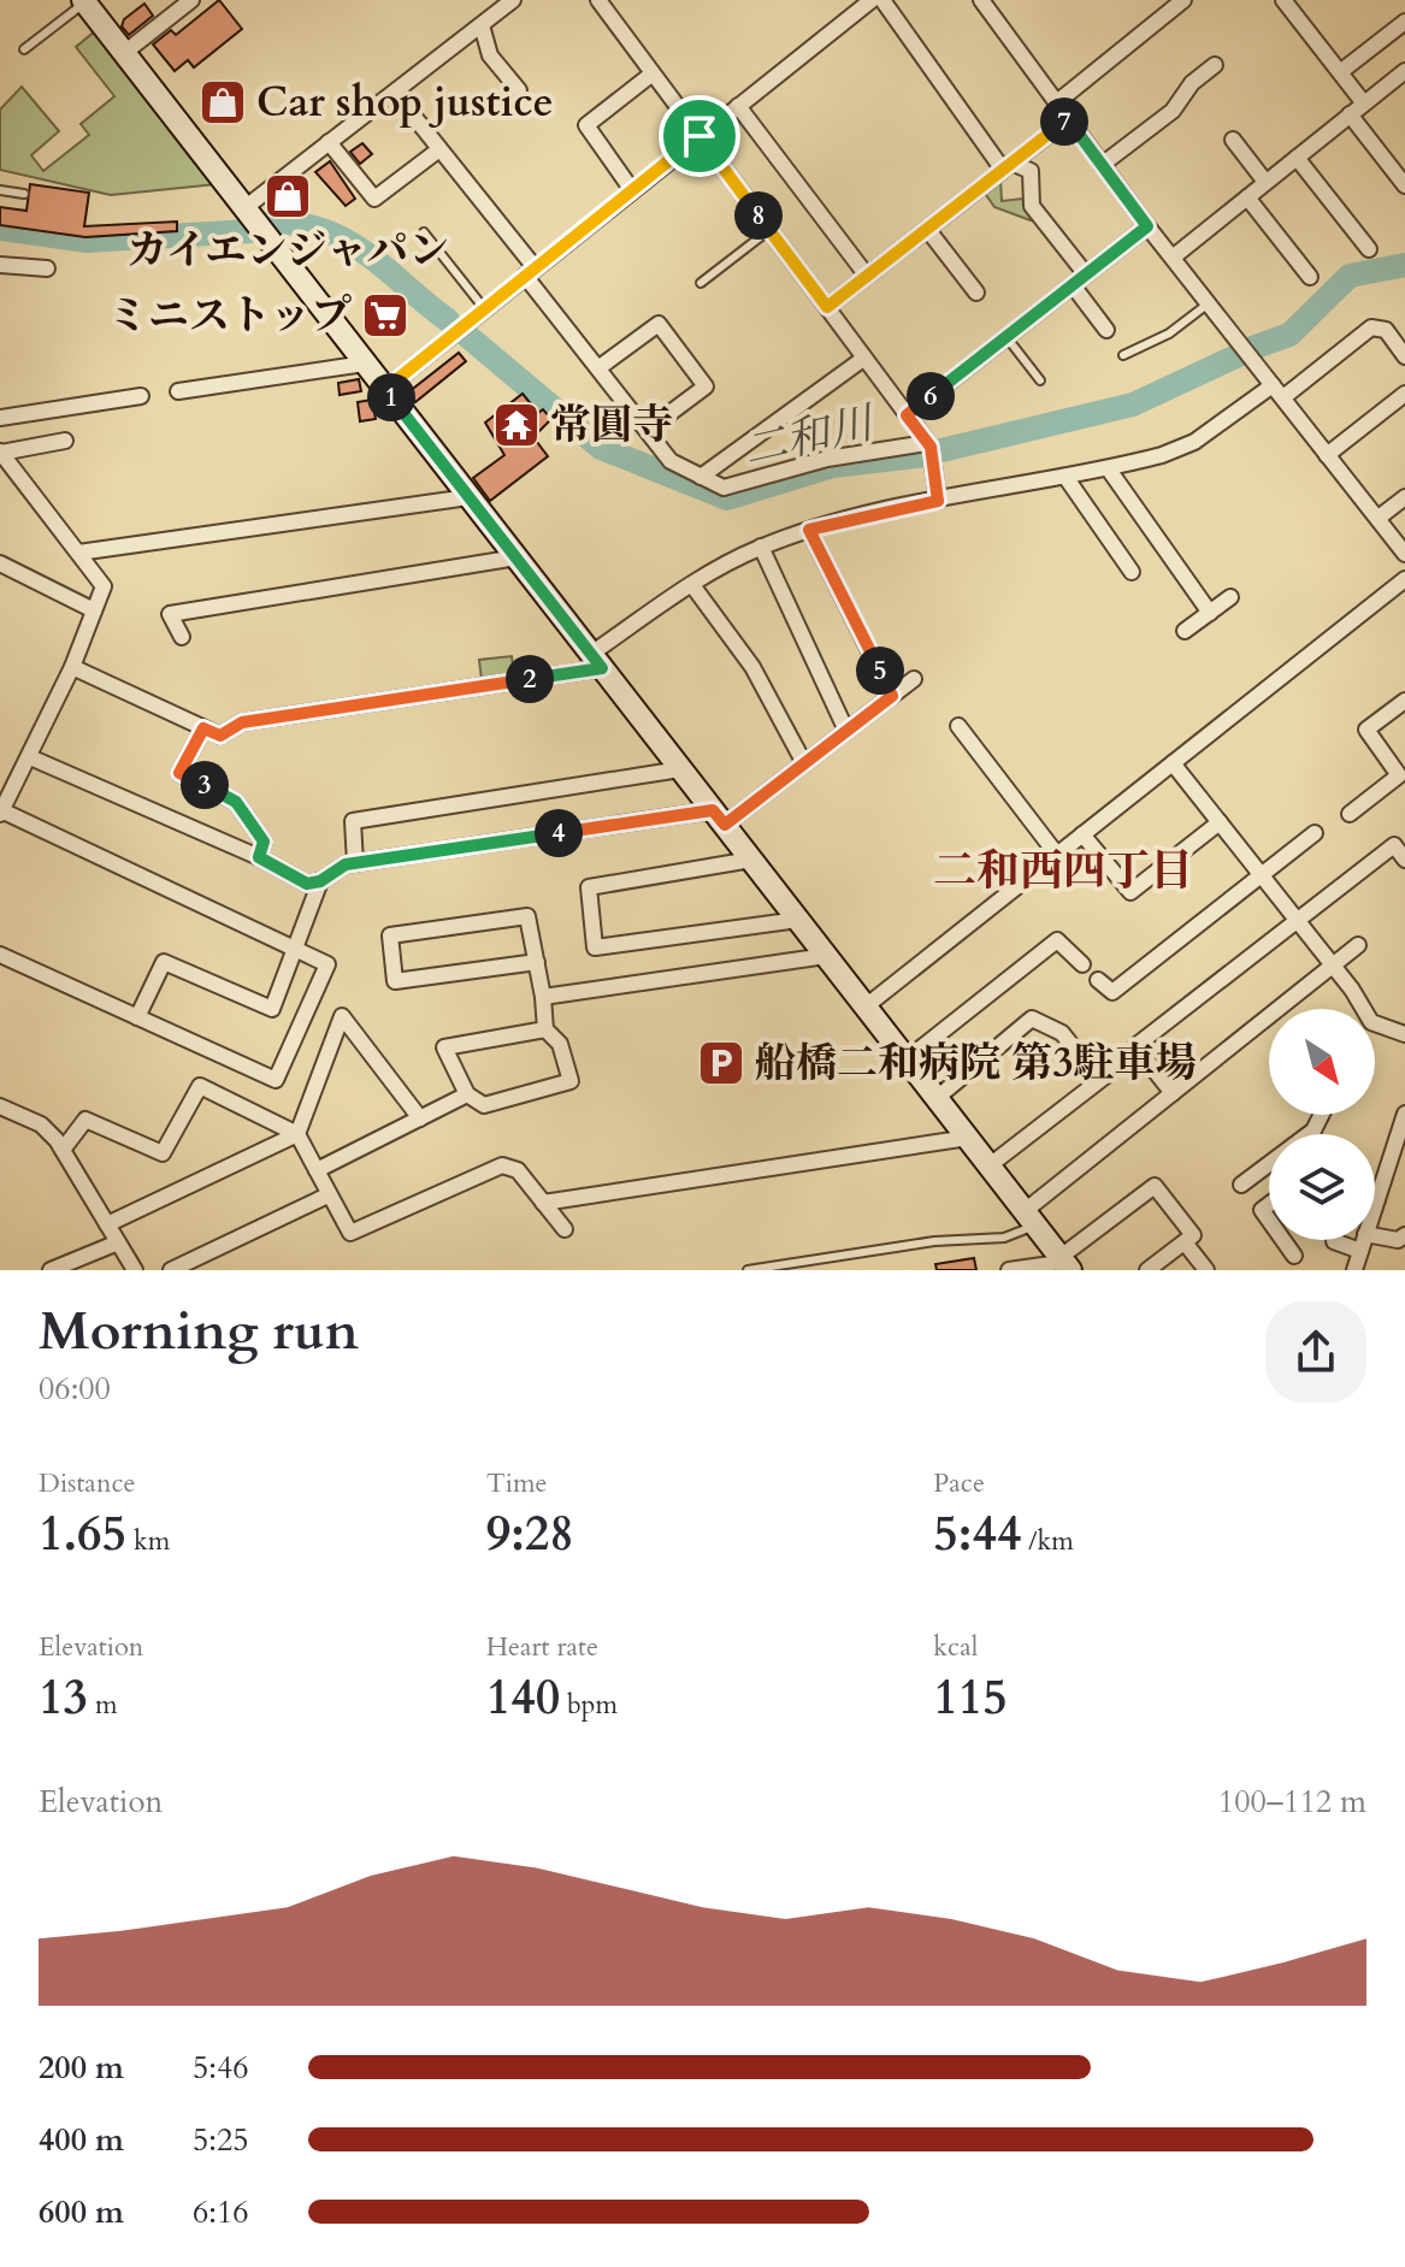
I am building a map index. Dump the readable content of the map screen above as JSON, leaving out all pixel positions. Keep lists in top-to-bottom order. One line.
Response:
{"districts":["二和西四丁目"],"water":["二和川"],"places":{"shop":["Car shop justice","カイエンジャパン"],"supermarket":["ミニストップ"],"temple":["常圓寺"],"parking":["船橋二和病院 第3駐車場"]},"north":"bottom right","page":{"pins":["7","8","6","1","5","2","3","4"],"heading":["Morning run","06:00"],"stats":[["Distance","1.65 km"],["Time","9:28"],["Pace","5:44 /km"],["Elevation","13 m"],["Heart rate","140 bpm"],["kcal","115"]],"chart":["Elevation","100–112 m"],"list":[{"name":"200 m","note":"5:46"},{"name":"400 m","note":"5:25"},{"name":"600 m","note":"6:16"}]}}
